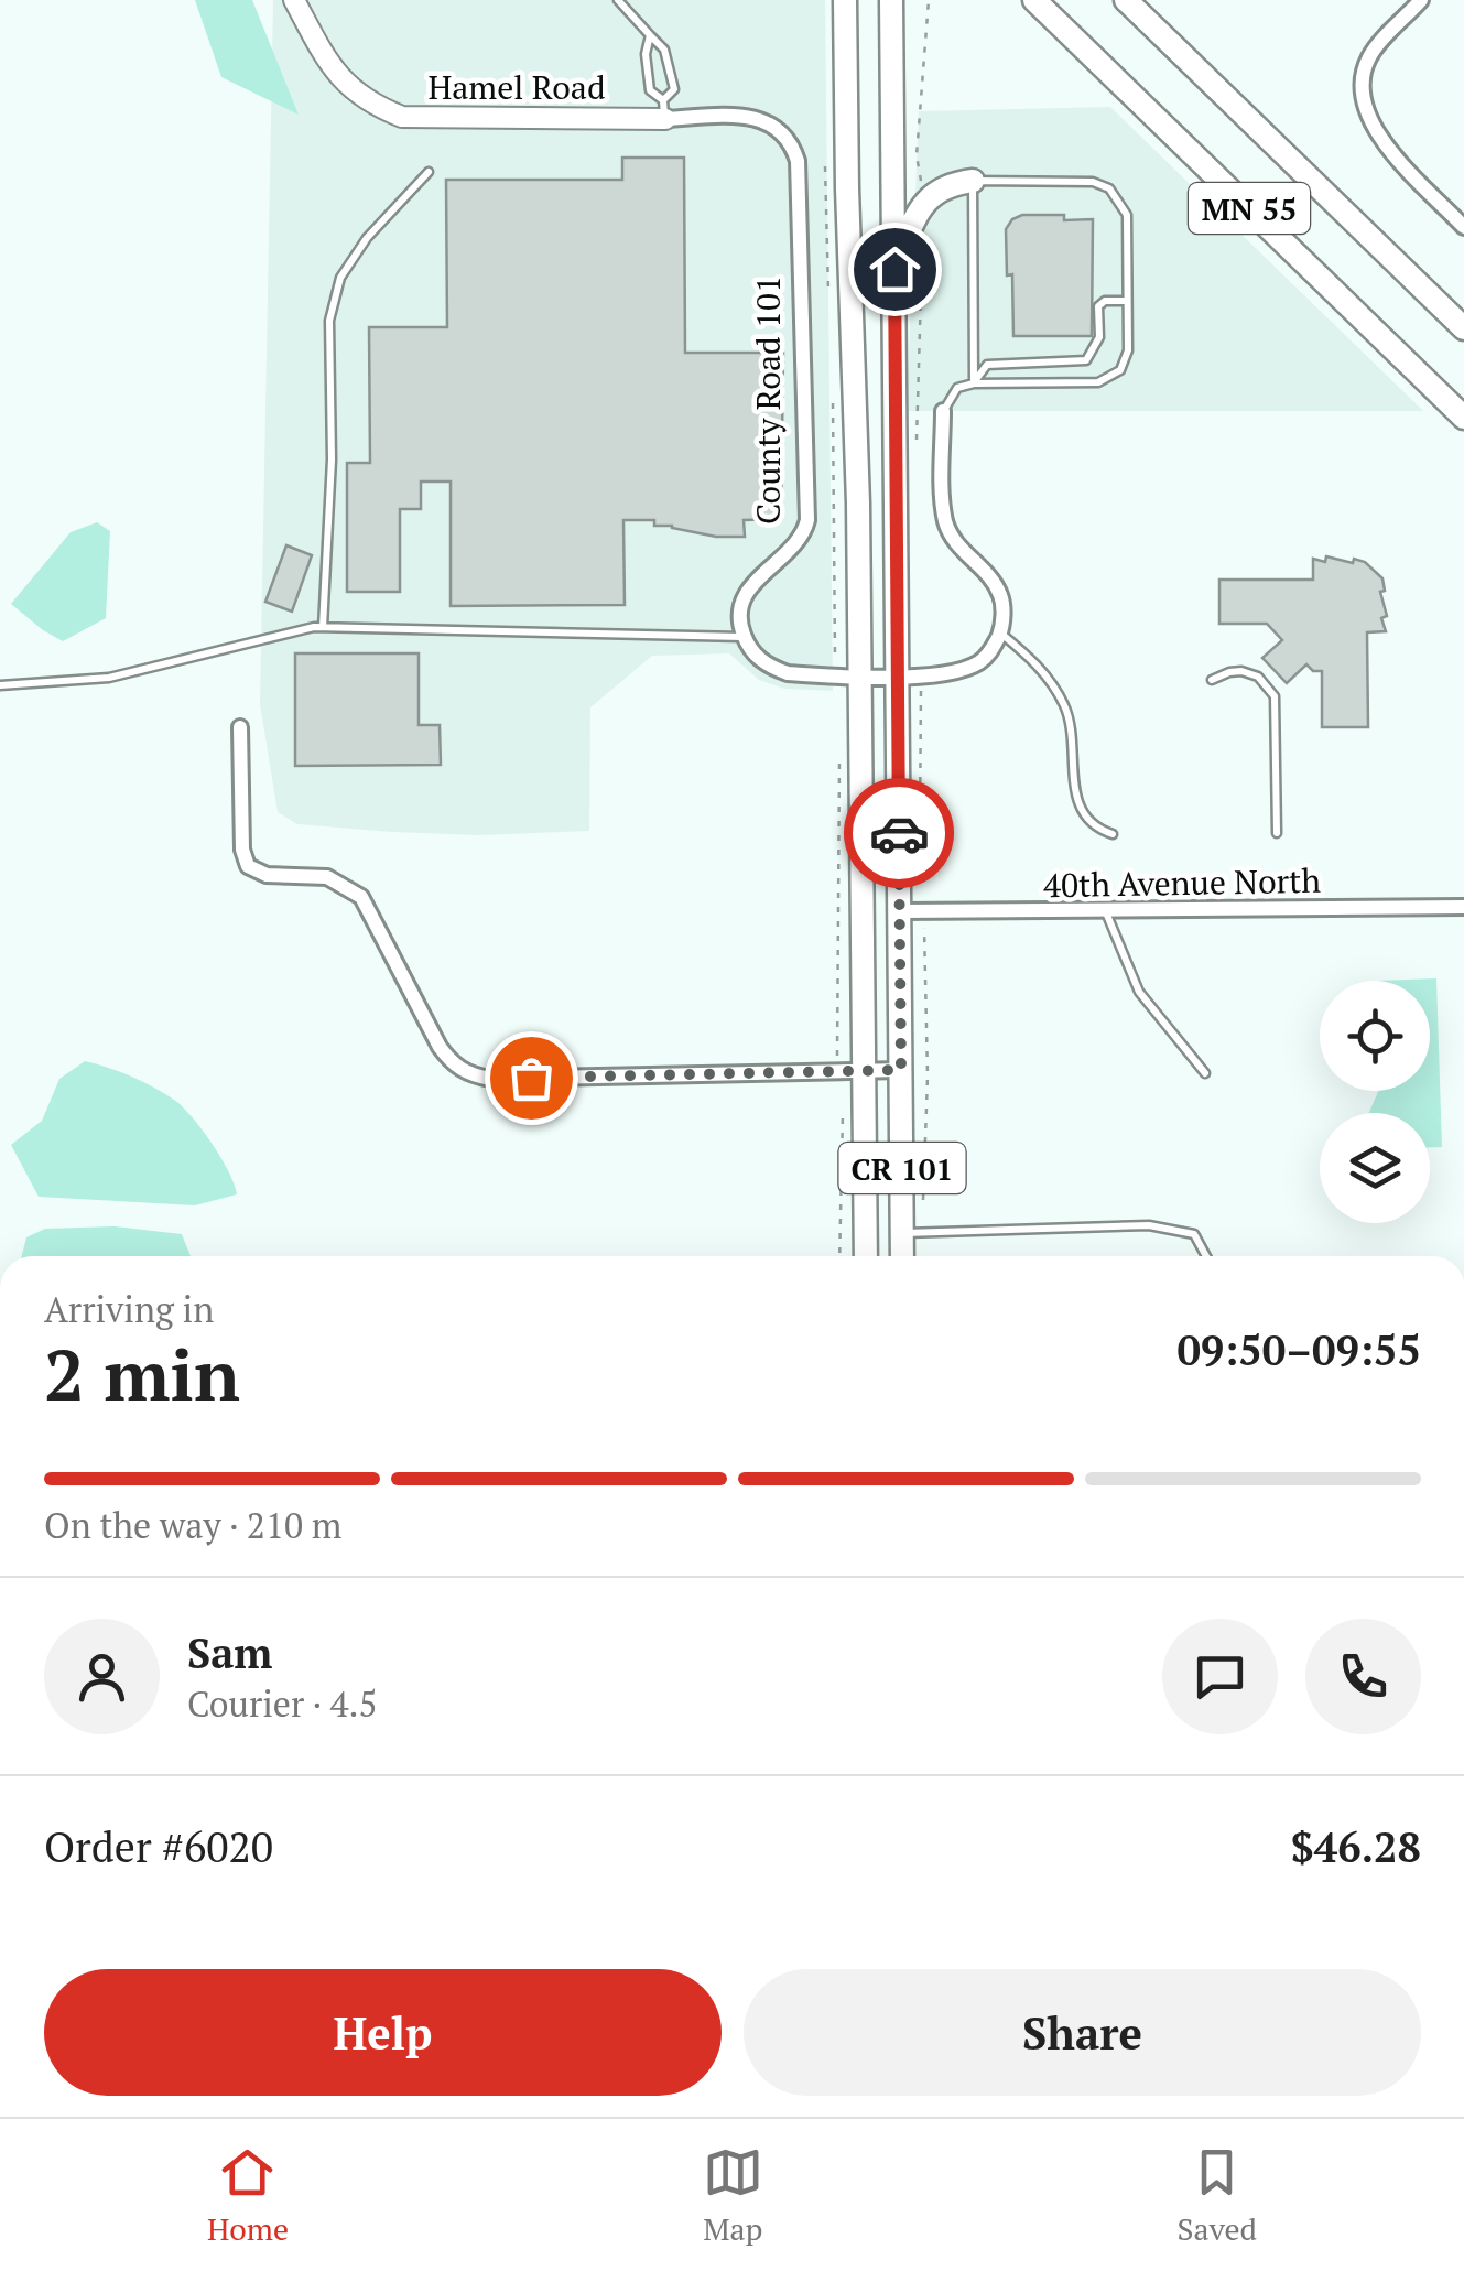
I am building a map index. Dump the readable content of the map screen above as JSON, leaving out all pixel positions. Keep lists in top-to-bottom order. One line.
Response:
{"streets":{"main road":["MN 55","CR 101"],"street":["Hamel Road","County Road 101","40th Avenue North"]},"crossings":[["Hamel Road","County Road 101"],["40th Avenue North","CR 101"]],"page":{"heading":["2 min","Arriving in","09:50–09:55"],"panel":["Sam","Courier · 4.5","Order #6020","$46.28"],"bar":"On the way · 210 m","buttons":["Help","Share"],"tabs":["Home","Map","Saved"]}}
